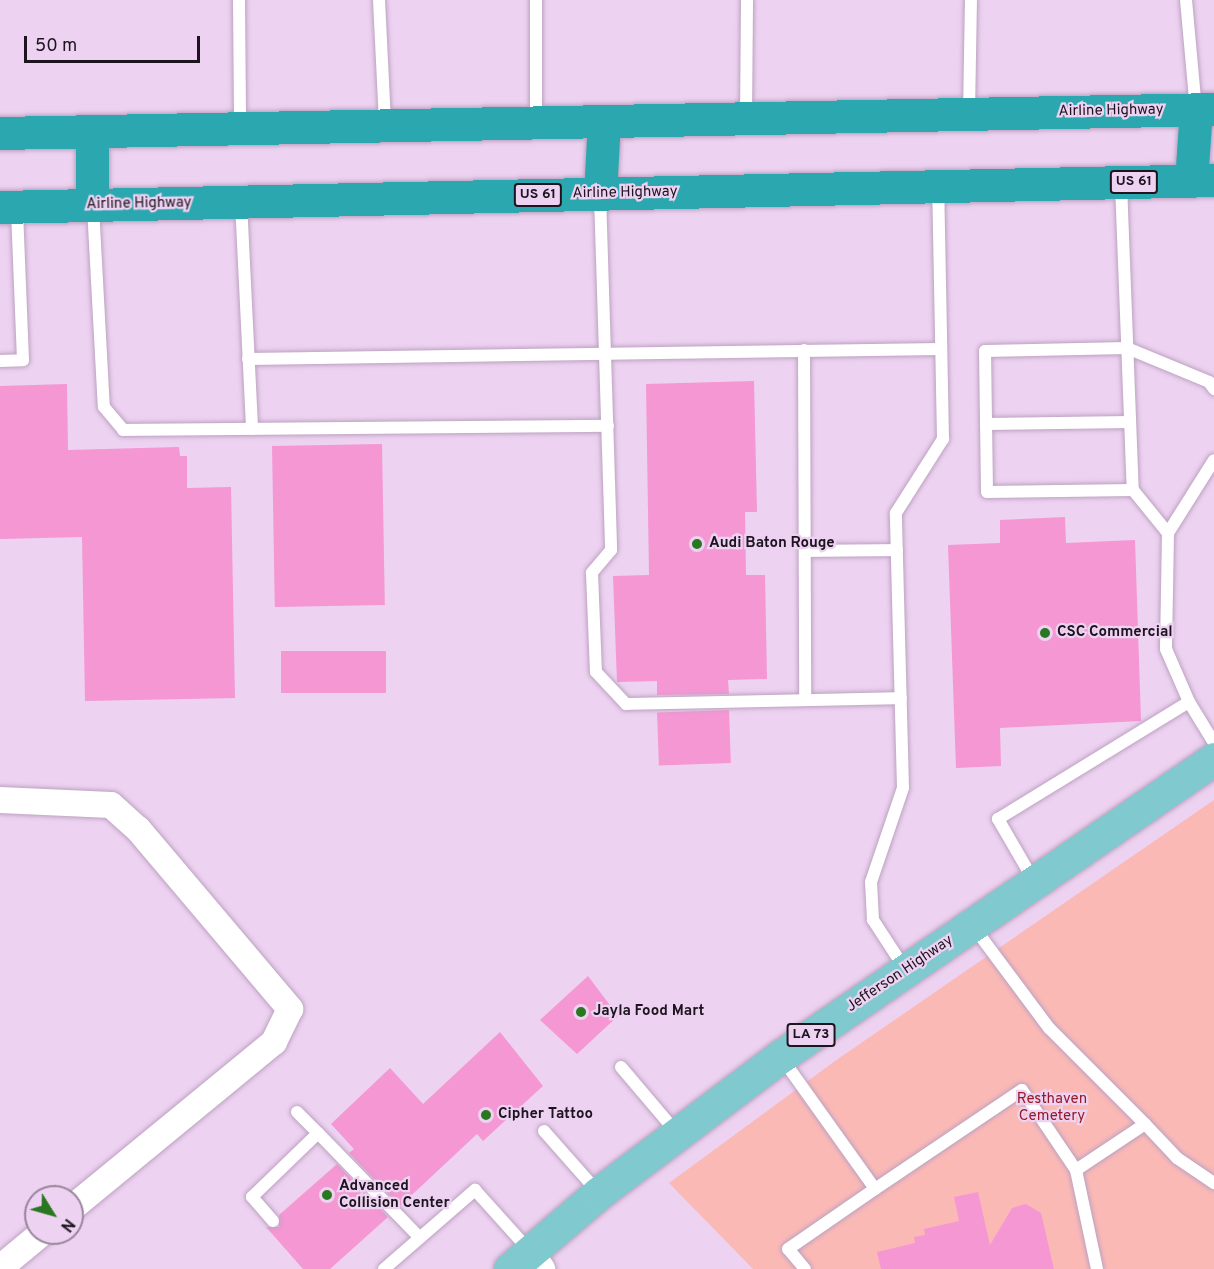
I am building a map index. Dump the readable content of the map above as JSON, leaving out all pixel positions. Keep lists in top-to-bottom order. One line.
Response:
{"streets":{"highway":["Airline Highway","US 61"],"main road":["Jefferson Highway","LA 73"]},"parks":["Resthaven Cemetery"],"places":["Audi Baton Rouge","CSC Commercial","Jayla Food Mart","Cipher Tattoo","Advanced Collision Center"],"scale_bar":"50 m","north":"bottom right"}
